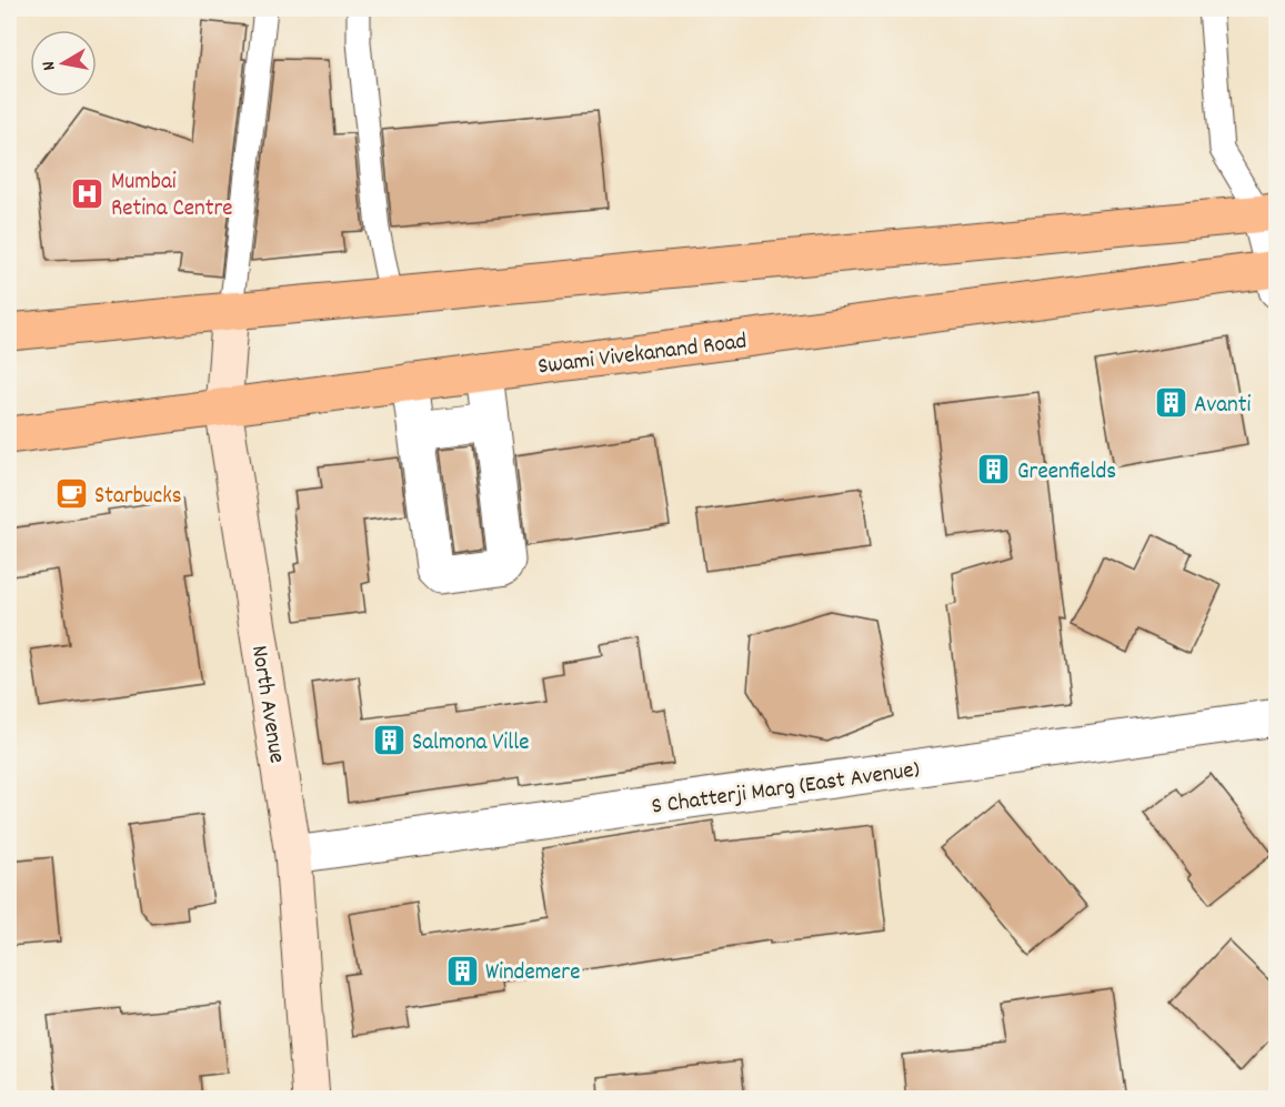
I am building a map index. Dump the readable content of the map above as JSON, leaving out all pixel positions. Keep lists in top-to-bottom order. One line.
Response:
{"streets":{"main road":["Swami Vivekanand Road"],"street":["North Avenue","S Chatterji Marg (East Avenue)"]},"crossings":[["Swami Vivekanand Road","North Avenue"],["North Avenue","S Chatterji Marg (East Avenue)"]],"places":{"hospital":["Mumbai Retina Centre"],"building":["Avanti","Greenfields","Salmona Ville","Windemere"],"cafe":["Starbucks"]},"north":"left"}
